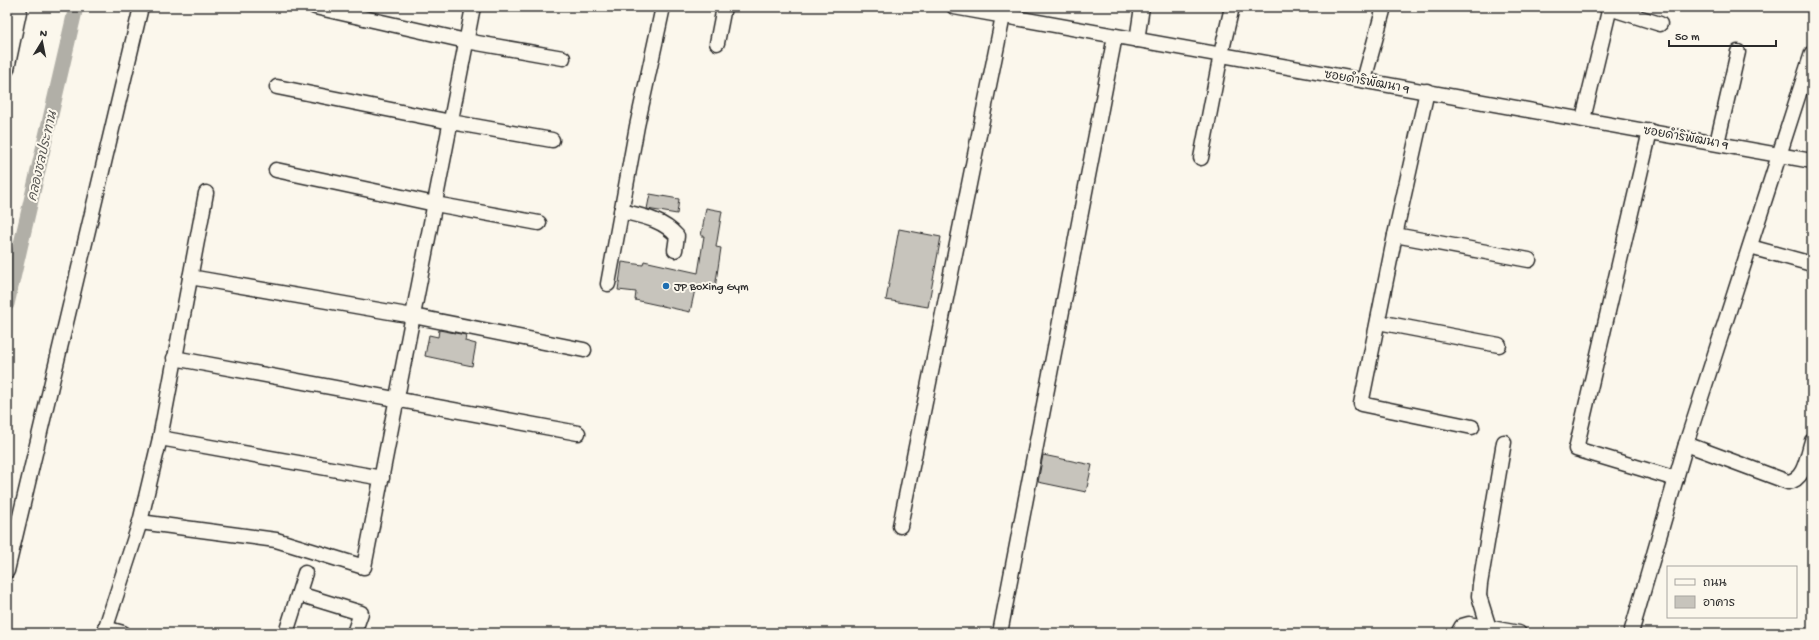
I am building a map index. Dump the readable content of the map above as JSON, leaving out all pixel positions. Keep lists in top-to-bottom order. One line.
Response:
{"streets":{"street":["ซอยดำริพัฒนา 9"]},"water":["คลองชลประทาน"],"places":["JP Boxing Gym"],"legend":["ถนน","อาคาร"],"scale_bar":"50 m","north":"top"}
